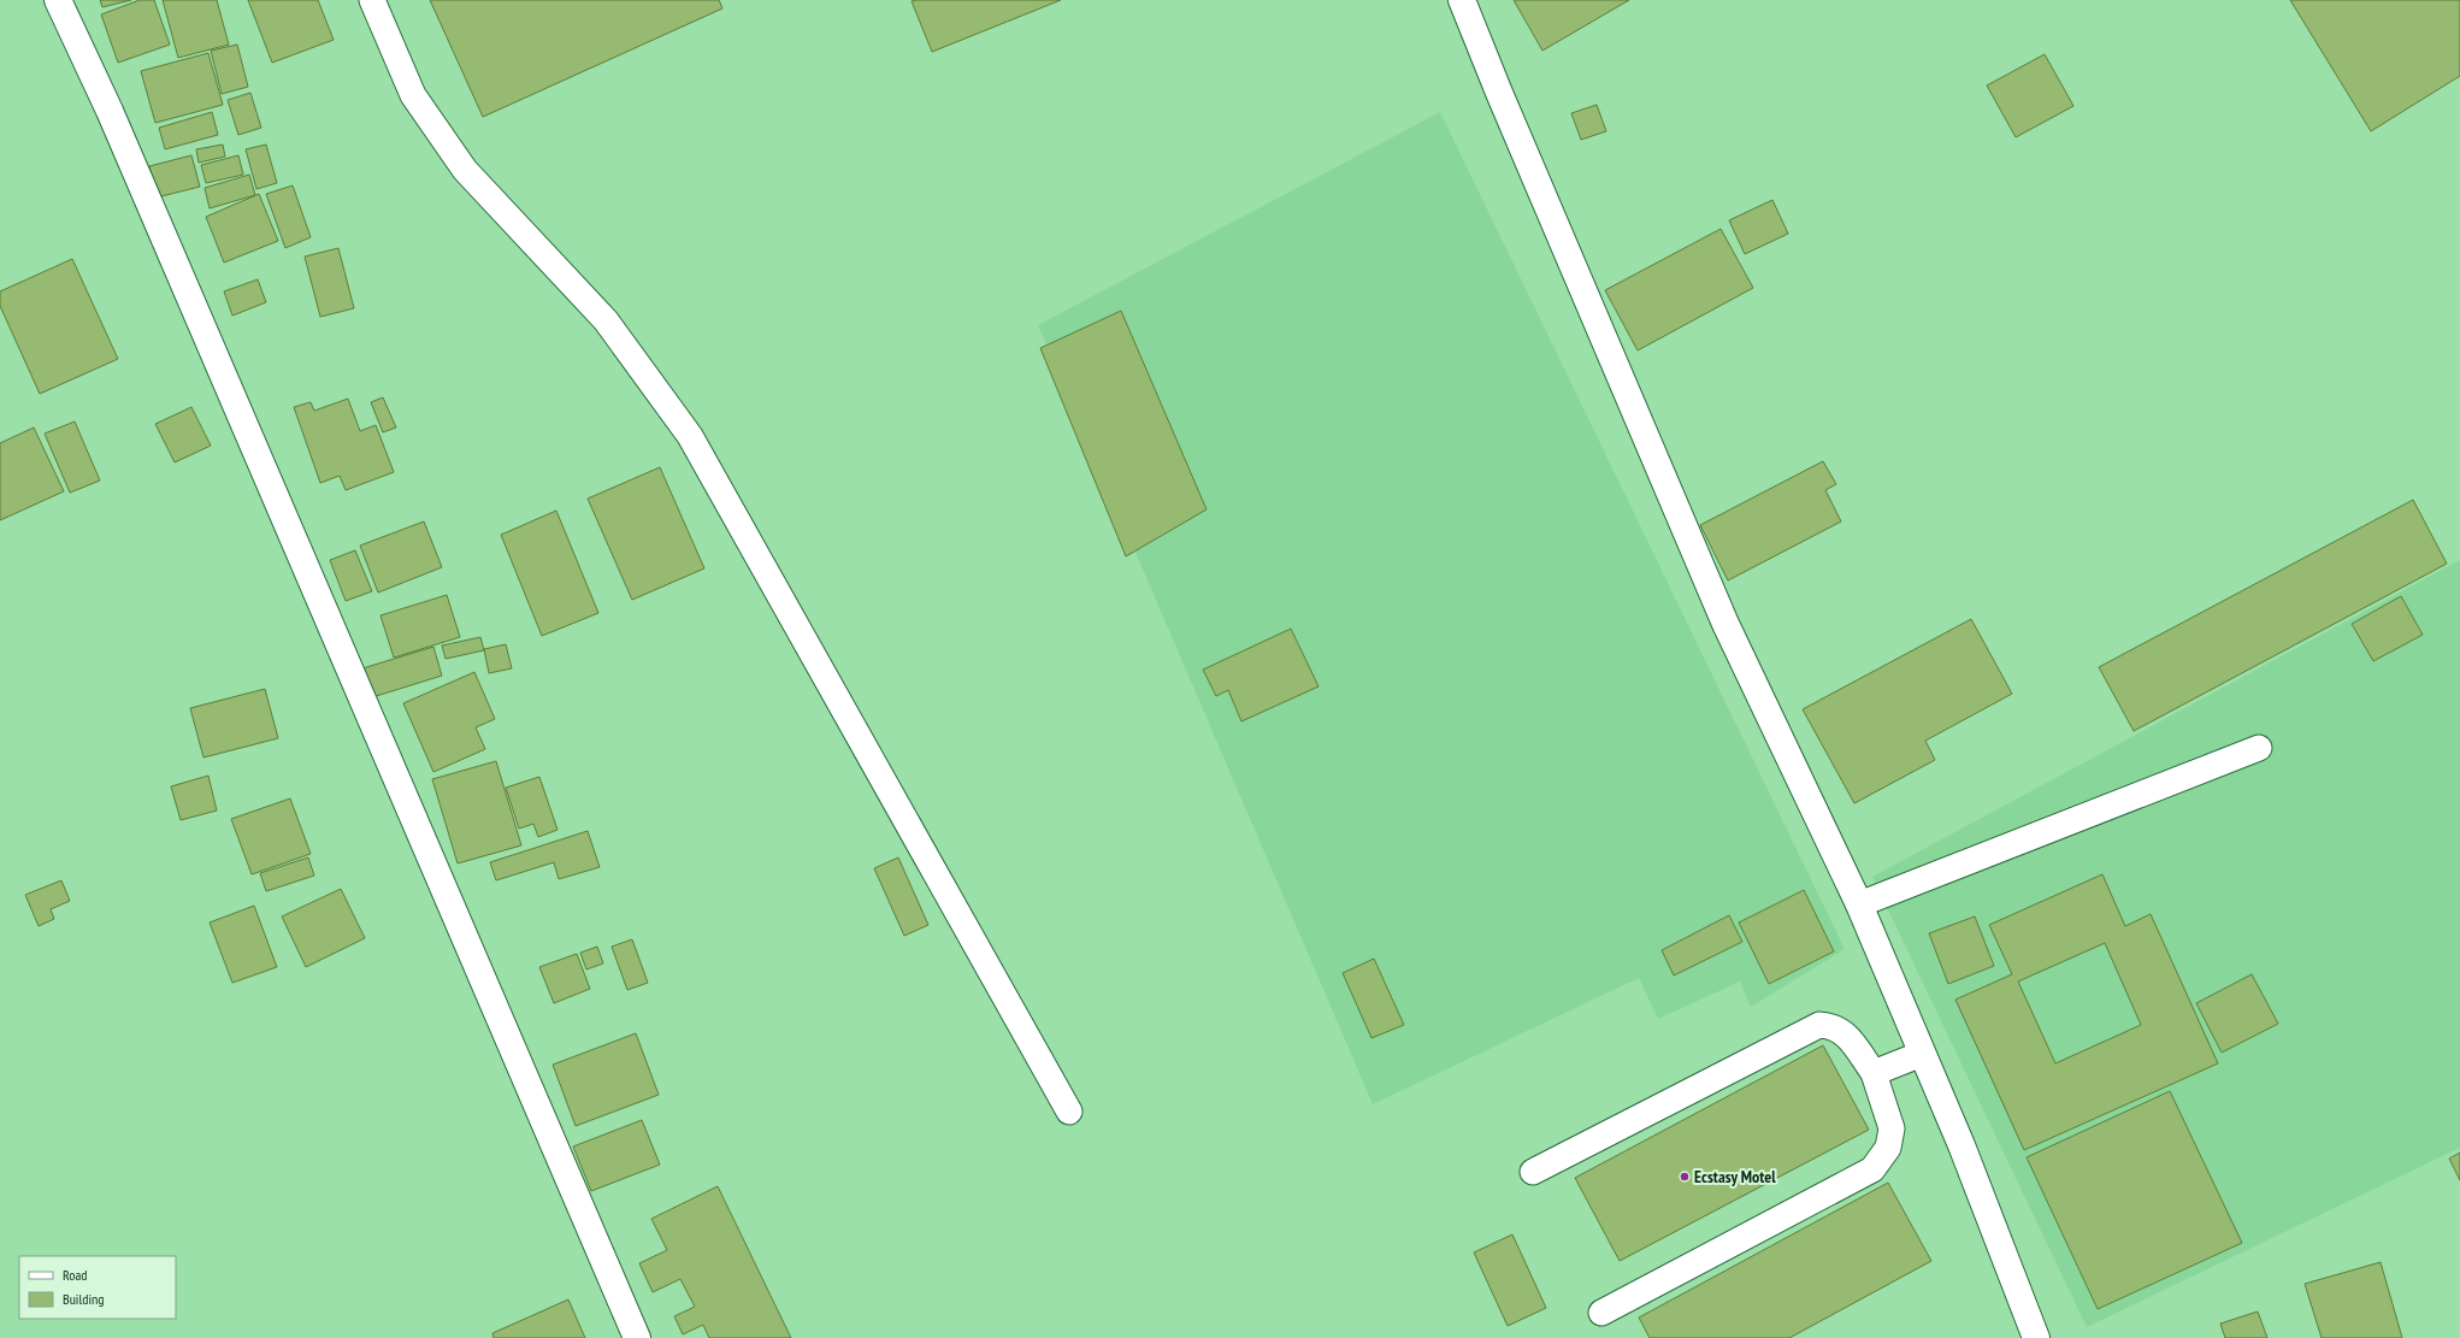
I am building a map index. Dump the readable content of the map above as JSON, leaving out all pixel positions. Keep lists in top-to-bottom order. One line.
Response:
{"places":["Ecstasy Motel"],"legend":["Road","Building"]}
